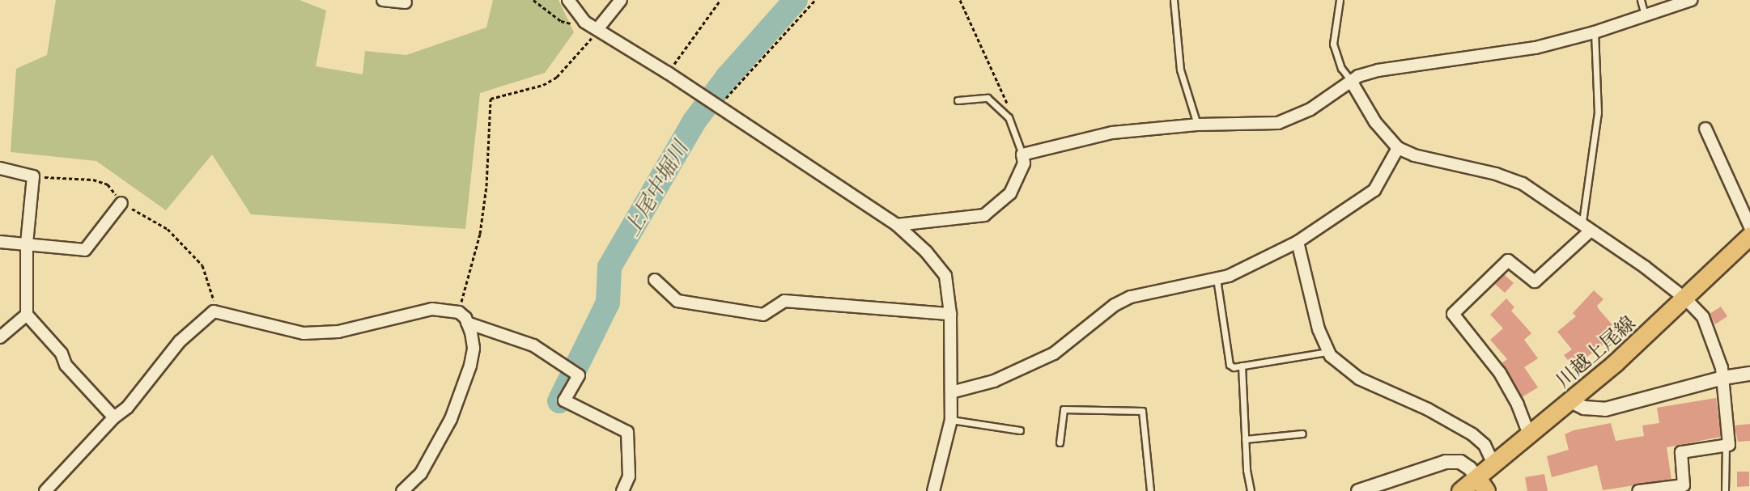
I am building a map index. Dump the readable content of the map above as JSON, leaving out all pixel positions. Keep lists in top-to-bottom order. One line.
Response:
{"streets":{"main road":["川越上尾線"]},"water":["上尾中堀川"]}
